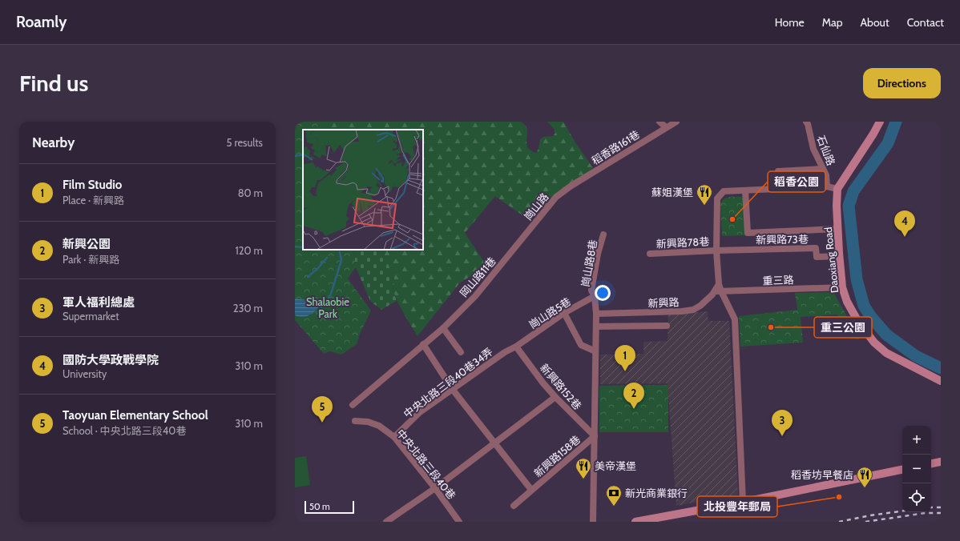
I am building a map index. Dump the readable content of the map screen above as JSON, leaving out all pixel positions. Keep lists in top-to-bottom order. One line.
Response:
{"streets":{"street":["稻香路161巷","石仙路","崗山路","新興路73巷","新興路78巷","Daoxiang Road","崗山路8巷","岡山路11巷","重三路","新興路","崗山路5巷","中央北路三段40巷34弄","新興路152巷","新興路158巷","中央北路三段40巷"]},"crossings":[["稻香路161巷","崗山路"],["崗山路","岡山路11巷"],["新興路73巷","新興路78巷"],["新興路73巷","Daoxiang Road"],["Daoxiang Road","重三路"],["崗山路8巷","新興路"],["崗山路8巷","崗山路5巷"],["岡山路11巷","新興路158巷"],["重三路","新興路"],["崗山路5巷","中央北路三段40巷34弄"],["崗山路5巷","新興路152巷"],["中央北路三段40巷34弄","新興路152巷"],["中央北路三段40巷34弄","新興路158巷"],["中央北路三段40巷34弄","中央北路三段40巷"],["新興路152巷","新興路158巷"]],"parks":["Shalaobie Park"],"places":{"restaurant":["蘇姐漢堡","美帝漢堡","稻香坊早餐店"],"other":["稻香公園","重三公園","北投豐年郵局"],"bank":["新光商業銀行"]},"scale_bar":"50 m","page":{"header":"Roamly","nav":["Home","Map","About","Contact"],"buttons":"Directions","title":"Find us","heading":["Nearby","5 results"],"list":[{"mark":"1","name":"Film Studio","note":"Place · 新興路","value":"80 m"},{"mark":"2","name":"新興公園","note":"Park · 新興路","value":"120 m"},{"mark":"3","name":"軍人福利總處","note":"Supermarket","value":"230 m"},{"mark":"4","name":"國防大學政戰學院","note":"University","value":"310 m"},{"mark":"5","name":"Taoyuan Elementary School","note":"School · 中央北路三段40巷","value":"310 m"}],"pins":["4","1","2","5","3"],"map_buttons":["+","−"],"scale":"50 m"}}
